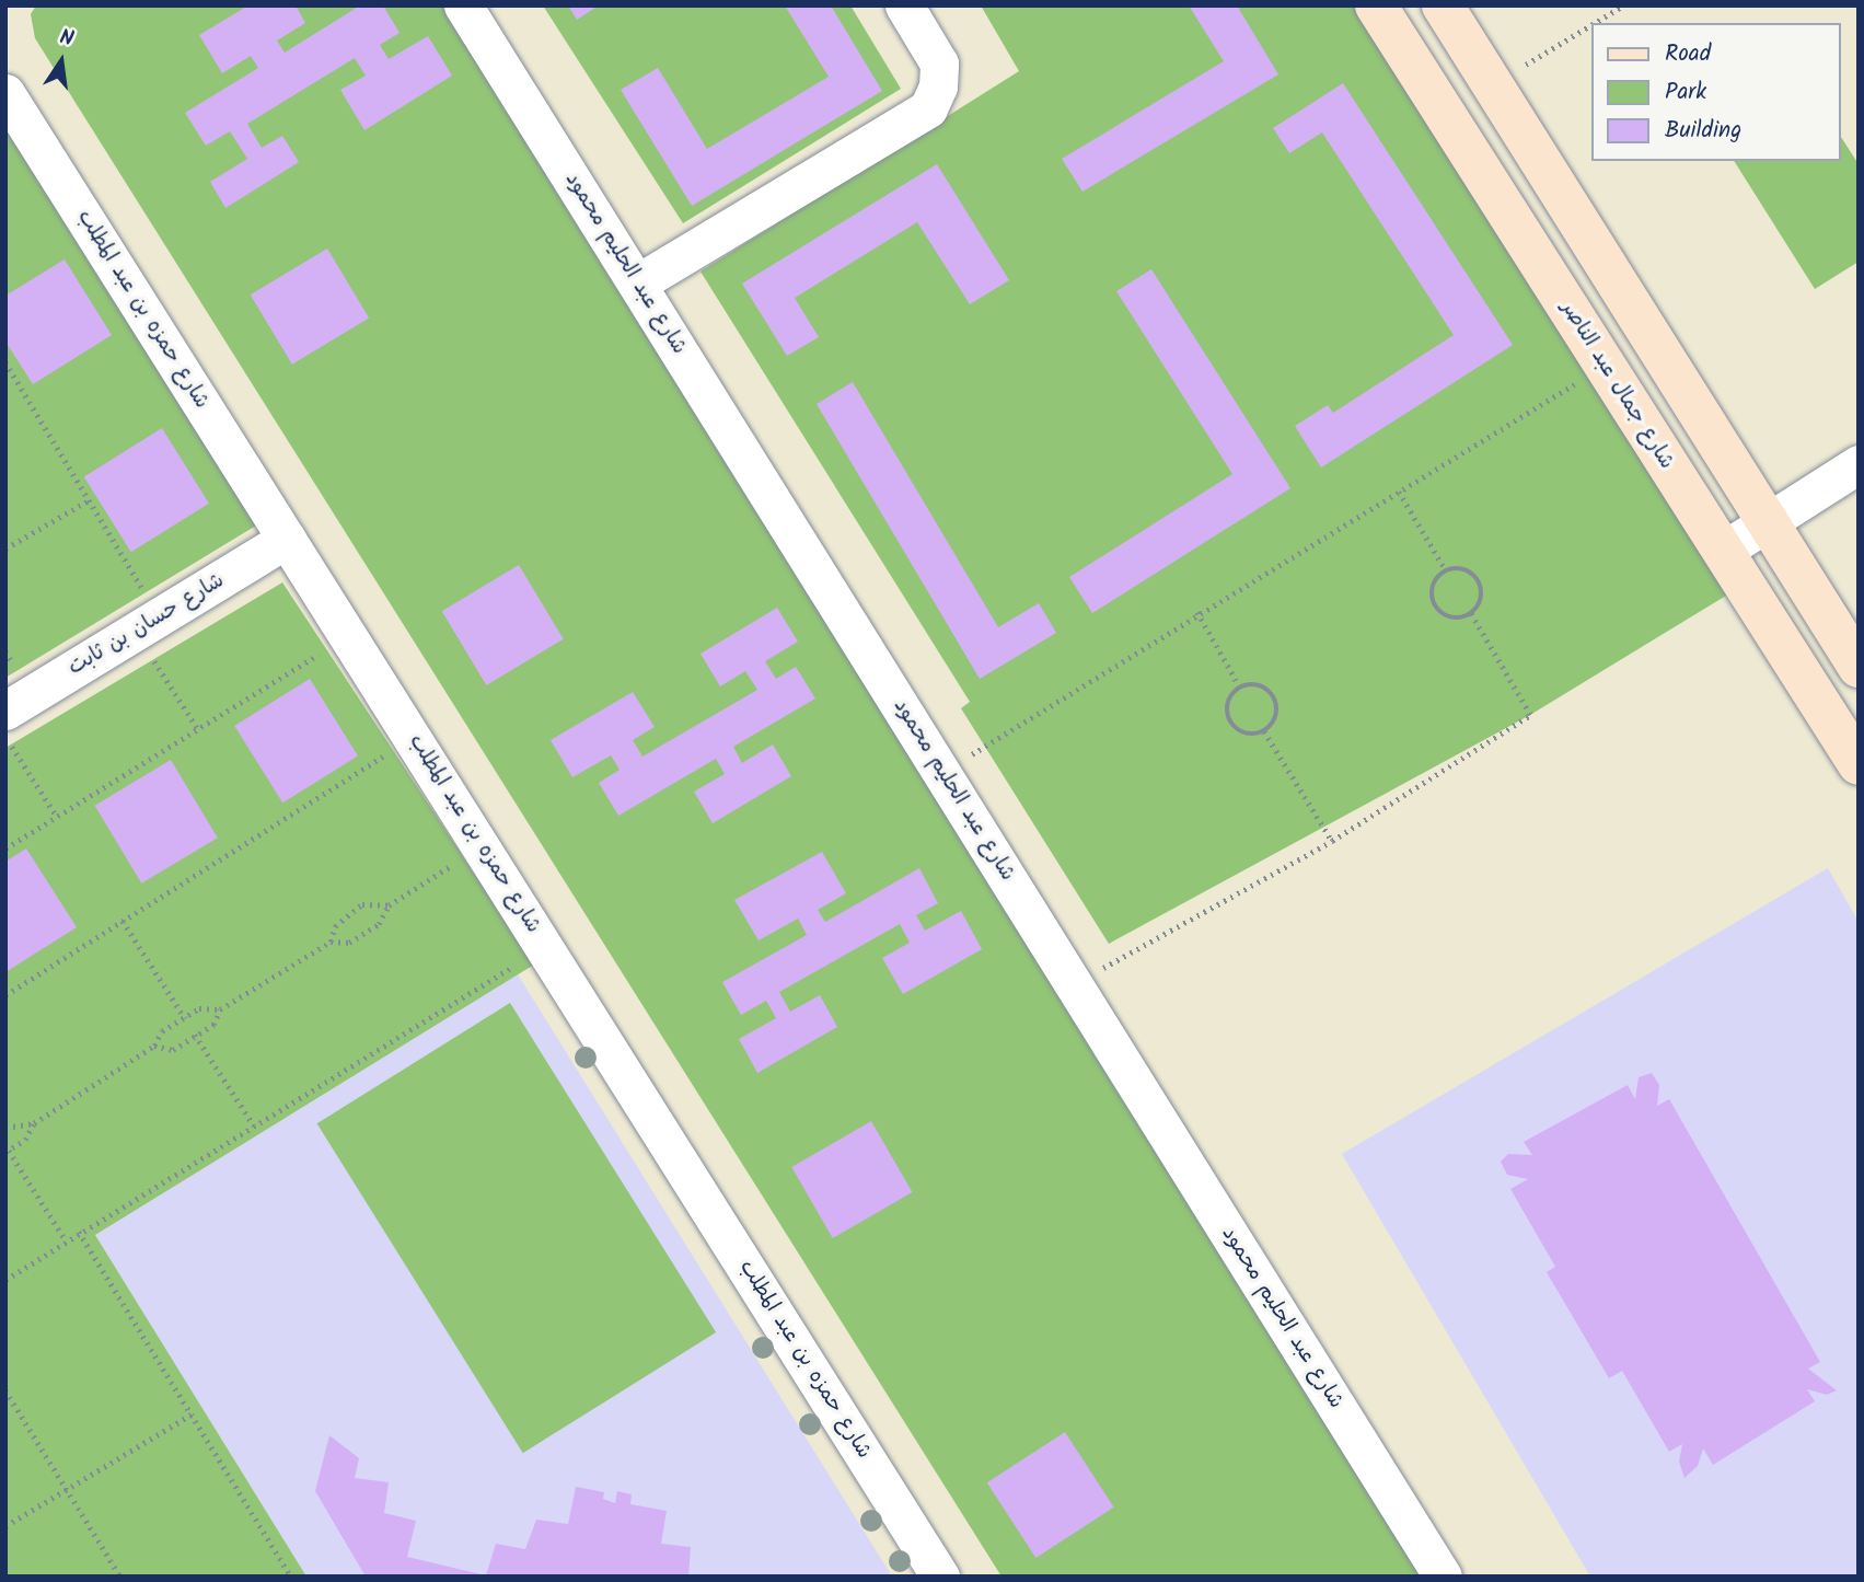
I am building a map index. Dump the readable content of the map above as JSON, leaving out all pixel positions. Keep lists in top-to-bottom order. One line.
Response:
{"streets":{"main road":["شارع جمال عبد الناصر"],"street":["شارع عبد الحليم محمود","شارع حمزه بن عبد المطلب","شارع حسان بن ثابت"]},"crossings":[["شارع حمزه بن عبد المطلب","شارع حسان بن ثابت"]],"legend":["Road","Park","Building"],"north":"top"}
